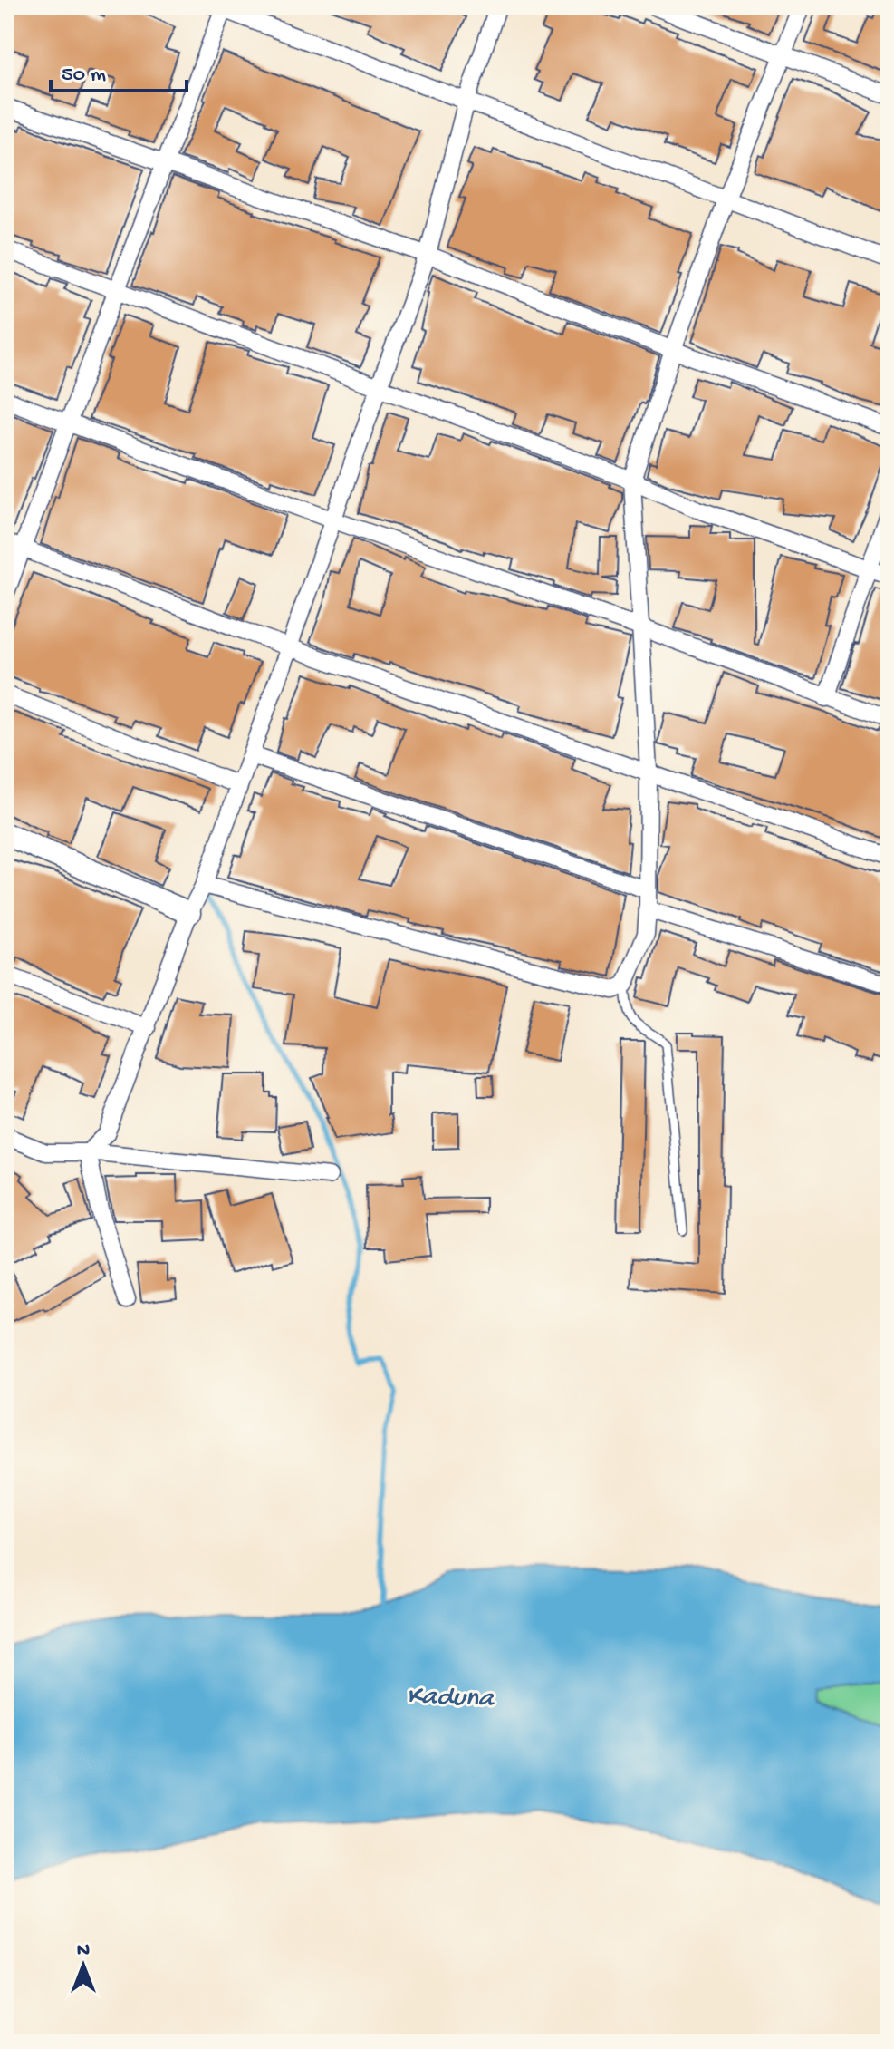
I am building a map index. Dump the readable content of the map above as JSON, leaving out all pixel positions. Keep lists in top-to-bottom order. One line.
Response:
{"water":["Kaduna"],"scale_bar":"50 m","north":"top"}
